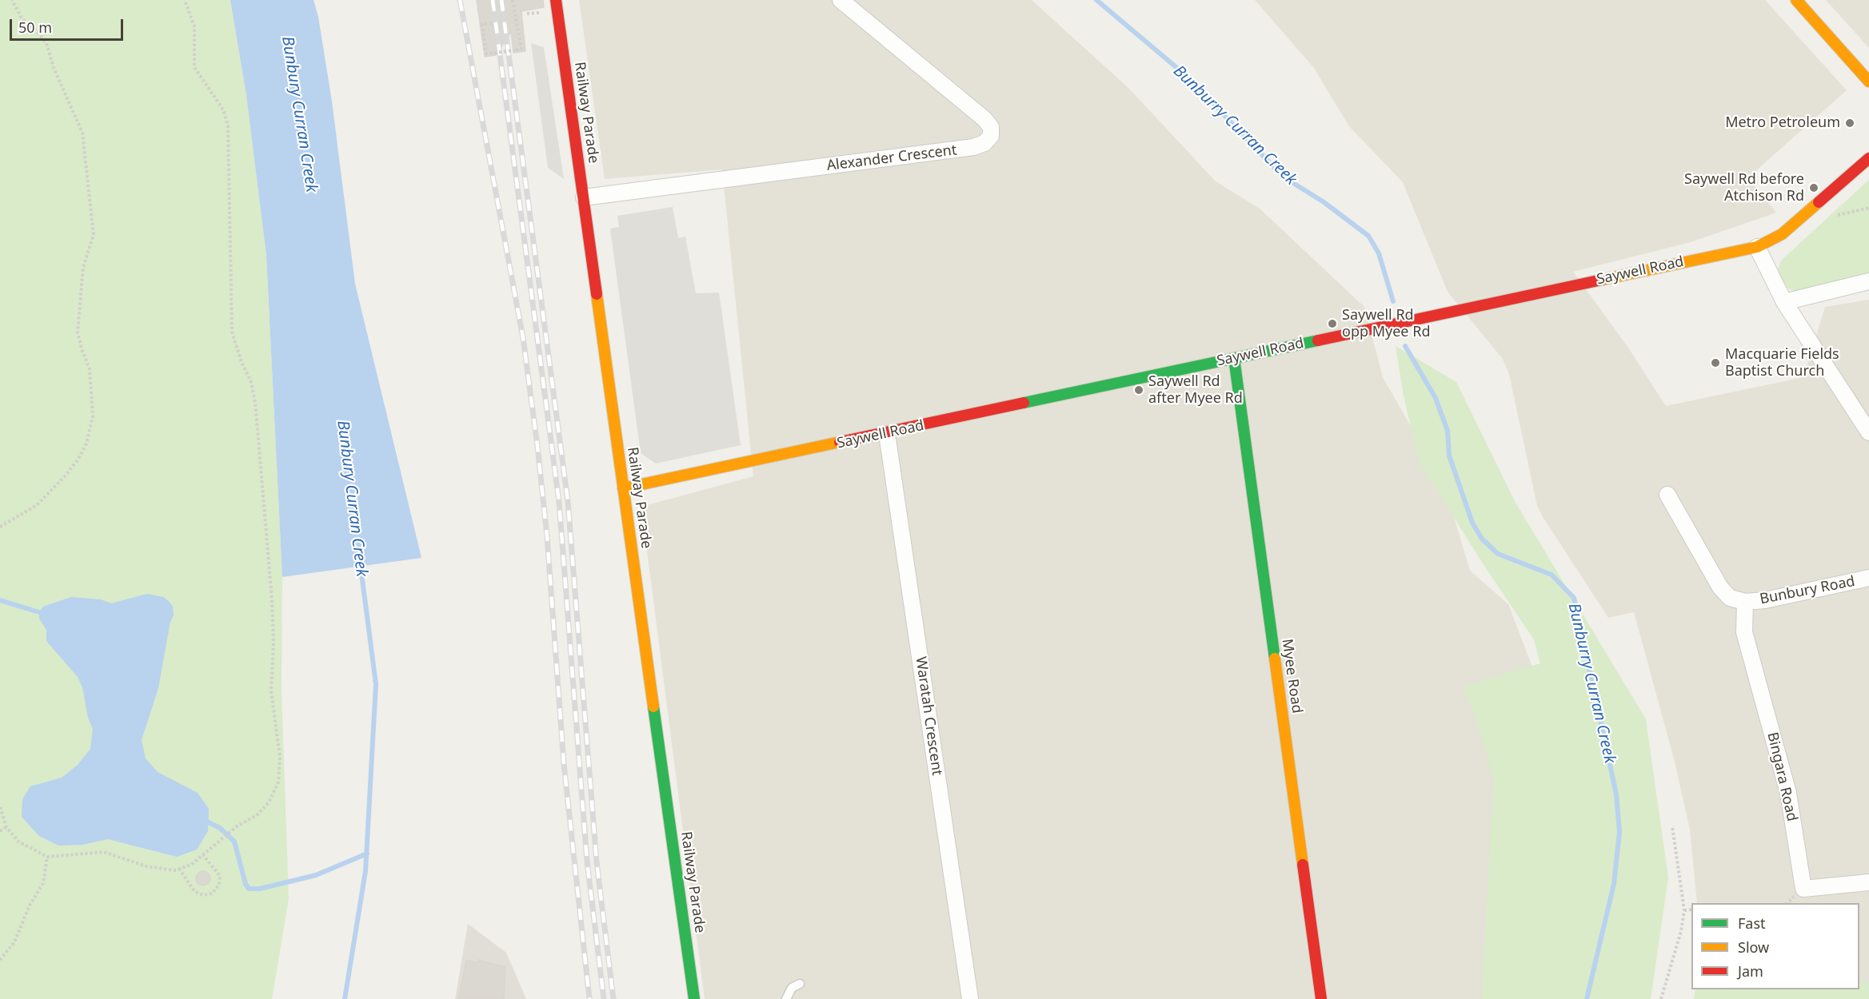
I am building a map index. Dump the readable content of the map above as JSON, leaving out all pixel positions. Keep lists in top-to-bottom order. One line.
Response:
{"streets":{"street":["Railway Parade","Alexander Crescent","Saywell Road","Bunbury Road","Myee Road","Waratah Crescent","Bingara Road"]},"crossings":[["Railway Parade","Alexander Crescent"],["Railway Parade","Saywell Road"],["Saywell Road","Myee Road"],["Saywell Road","Waratah Crescent"],["Bunbury Road","Bingara Road"]],"water":["Bunbury Curran Creek","Bunburry Curran Creek"],"places":["Metro Petroleum","Saywell Rd before Atchison Rd","Saywell Rd opp Myee Rd","Macquarie Fields Baptist Church","Saywell Rd after Myee Rd"],"legend":["Fast","Slow","Jam"],"scale_bar":"50 m"}
